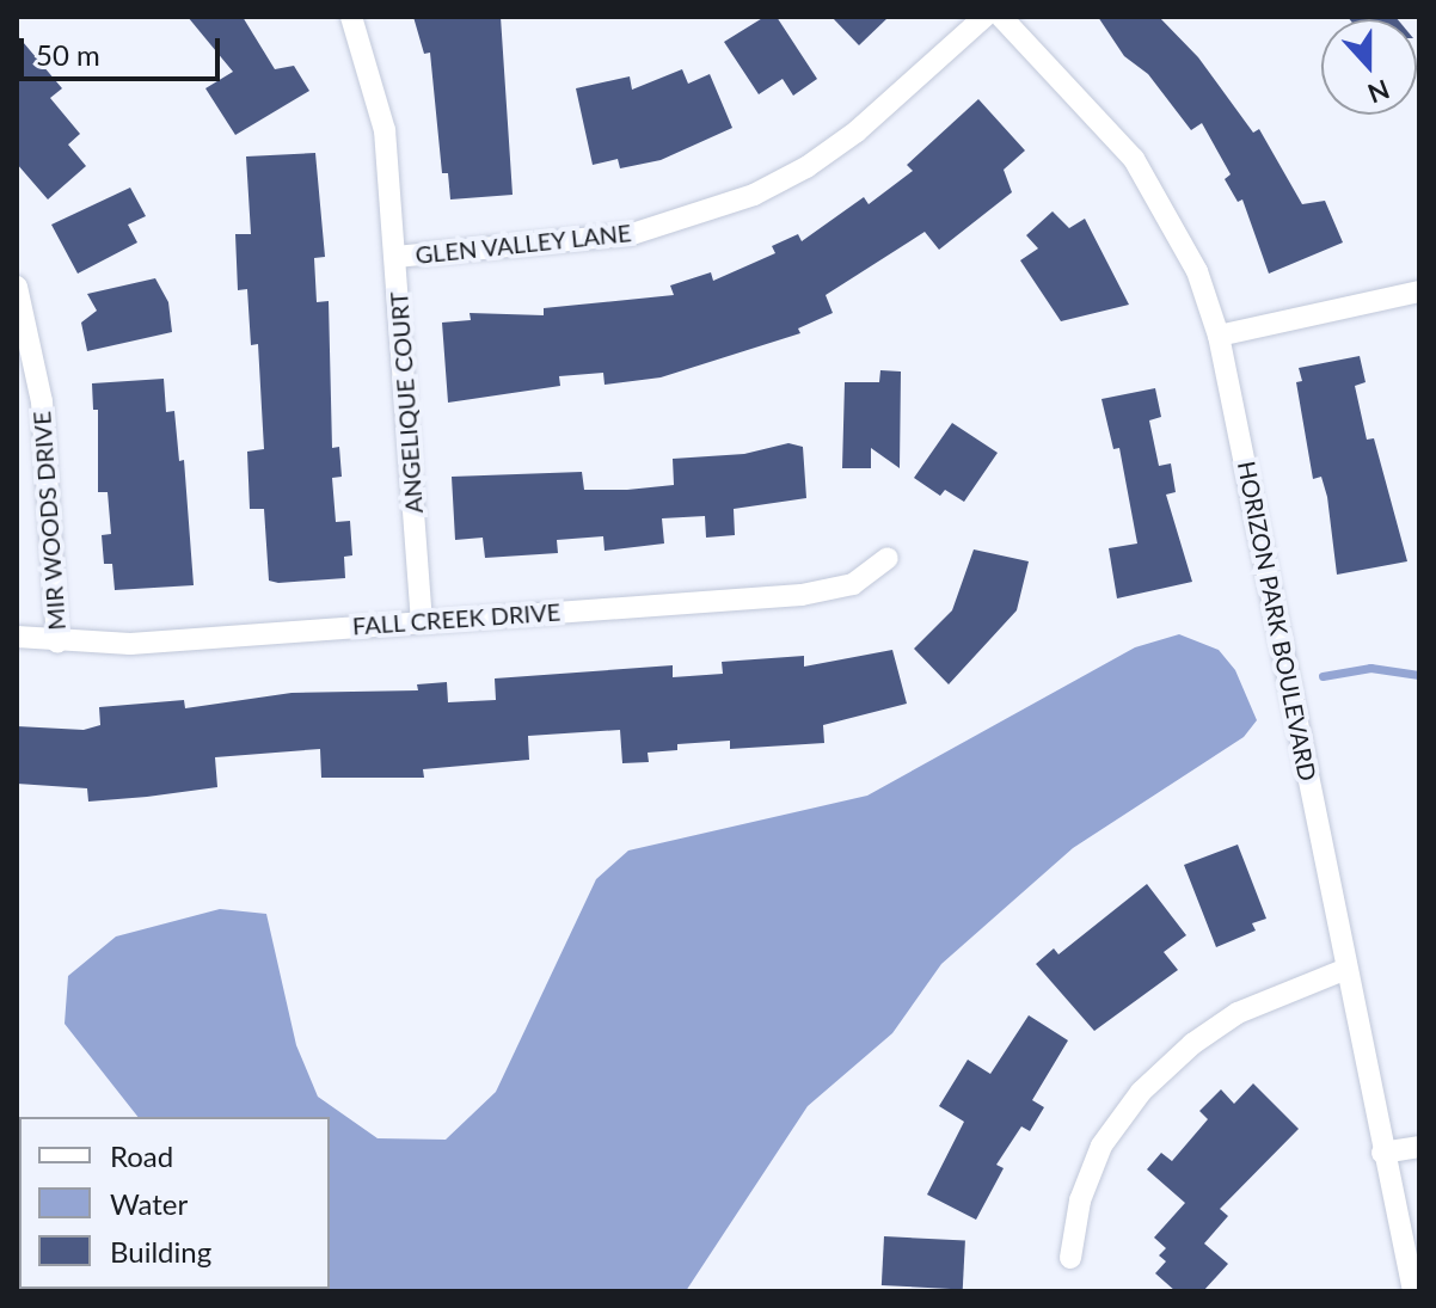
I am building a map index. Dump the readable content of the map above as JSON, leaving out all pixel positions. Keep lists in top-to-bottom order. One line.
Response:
{"streets":{"street":["GLEN VALLEY LANE","ANGELIQUE COURT","MIR WOODS DRIVE","FALL CREEK DRIVE","HORIZON PARK BOULEVARD"]},"crossings":[["GLEN VALLEY LANE","ANGELIQUE COURT"],["ANGELIQUE COURT","FALL CREEK DRIVE"],["MIR WOODS DRIVE","FALL CREEK DRIVE"]],"legend":["Road","Water","Building"],"scale_bar":"50 m","north":"bottom"}
